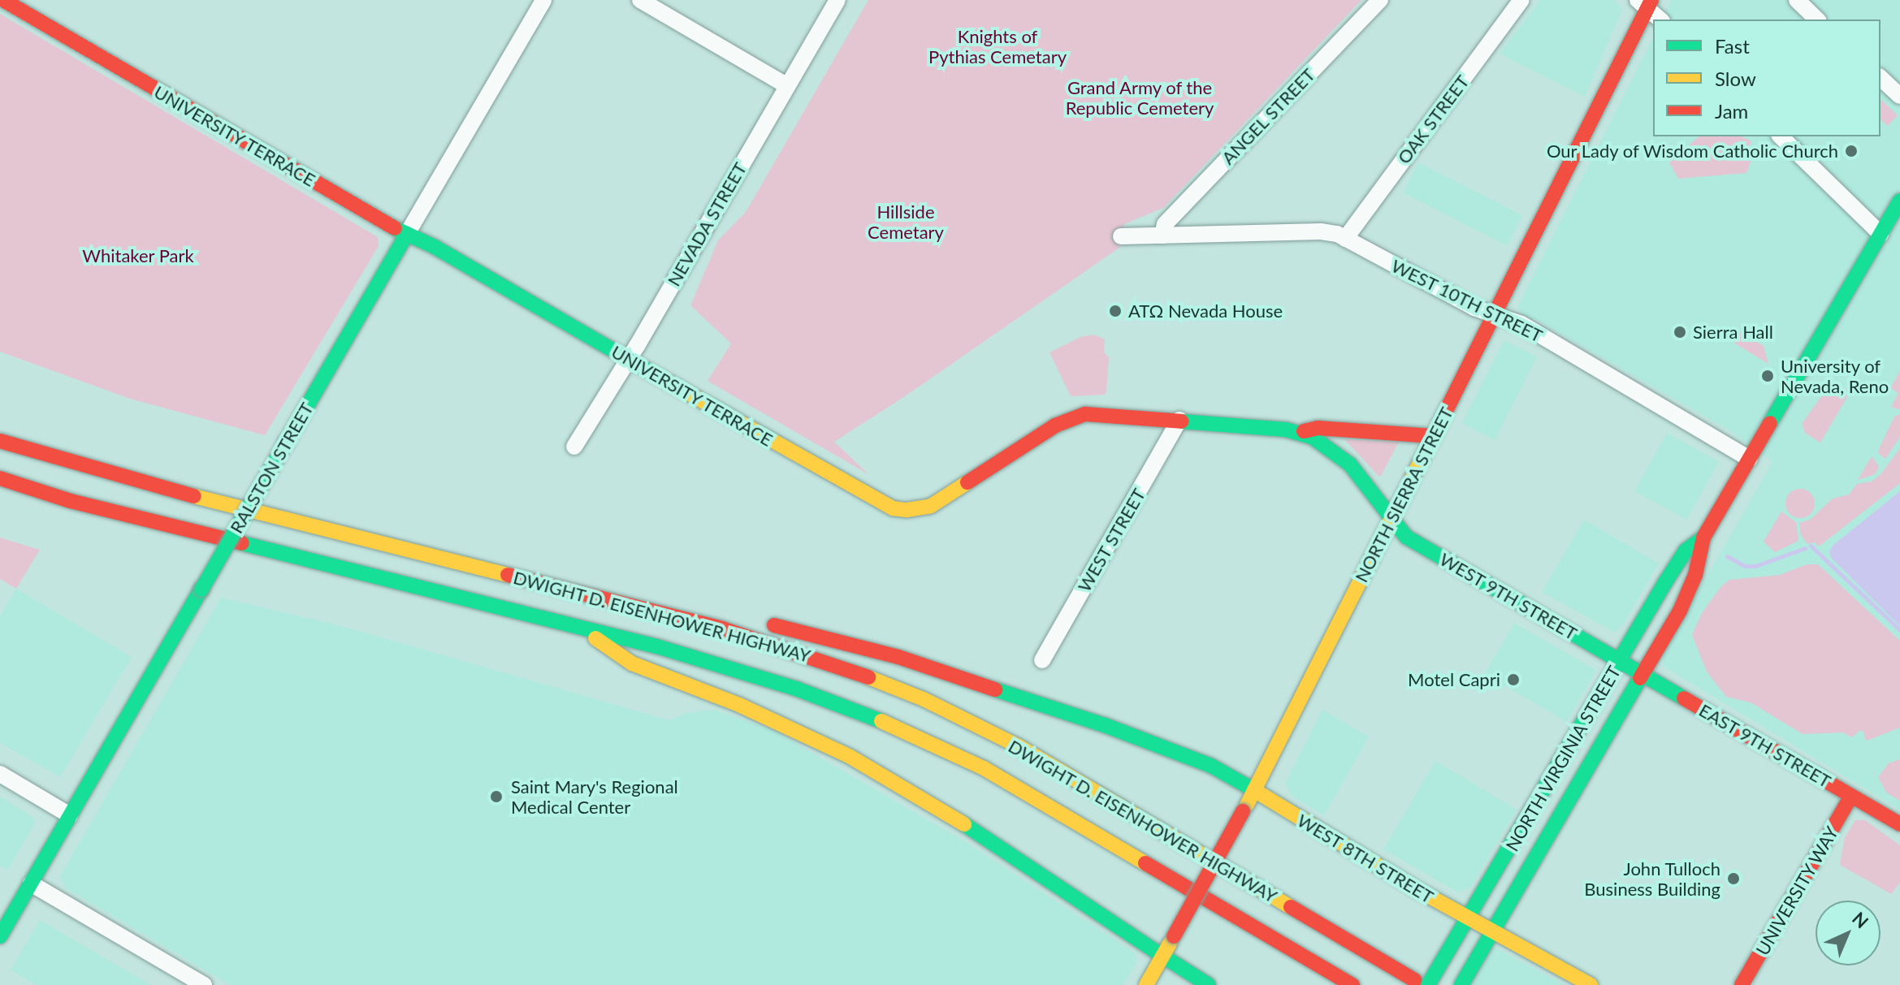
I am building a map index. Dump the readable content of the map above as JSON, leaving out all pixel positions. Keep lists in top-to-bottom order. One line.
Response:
{"streets":{"main road":["UNIVERSITY TERRACE","RALSTON STREET","NORTH SIERRA STREET","WEST 9TH STREET","DWIGHT D. EISENHOWER HIGHWAY","EAST 9TH STREET","NORTH VIRGINIA STREET","WEST 8TH STREET","UNIVERSITY WAY"],"street":["ANGEL STREET","OAK STREET","NEVADA STREET","WEST 10TH STREET","WEST STREET"]},"crossings":[["ANGEL STREET","WEST 10TH STREET"],["OAK STREET","WEST 10TH STREET"],["UNIVERSITY TERRACE","NEVADA STREET"],["UNIVERSITY TERRACE","RALSTON STREET"],["UNIVERSITY TERRACE","NORTH SIERRA STREET"],["UNIVERSITY TERRACE","WEST STREET"],["UNIVERSITY TERRACE","WEST 9TH STREET"],["WEST 10TH STREET","NORTH SIERRA STREET"],["WEST 10TH STREET","NORTH VIRGINIA STREET"],["NORTH SIERRA STREET","WEST 9TH STREET"],["NORTH SIERRA STREET","WEST 8TH STREET"],["WEST 9TH STREET","EAST 9TH STREET"],["WEST 9TH STREET","NORTH VIRGINIA STREET"],["DWIGHT D. EISENHOWER HIGHWAY","NORTH VIRGINIA STREET"],["EAST 9TH STREET","NORTH VIRGINIA STREET"],["EAST 9TH STREET","UNIVERSITY WAY"],["NORTH VIRGINIA STREET","WEST 8TH STREET"]],"parks":["Knights of Pythias Cemetary","Grand Army of the Republic Cemetery","Hillside Cemetary","Whitaker Park"],"places":["Our Lady of Wisdom Catholic Church","ΑΤΩ Nevada House","Sierra Hall","University of Nevada, Reno","Motel Capri","Saint Mary's Regional Medical Center","John Tulloch Business Building"],"legend":["Fast","Slow","Jam"],"north":"top right"}
